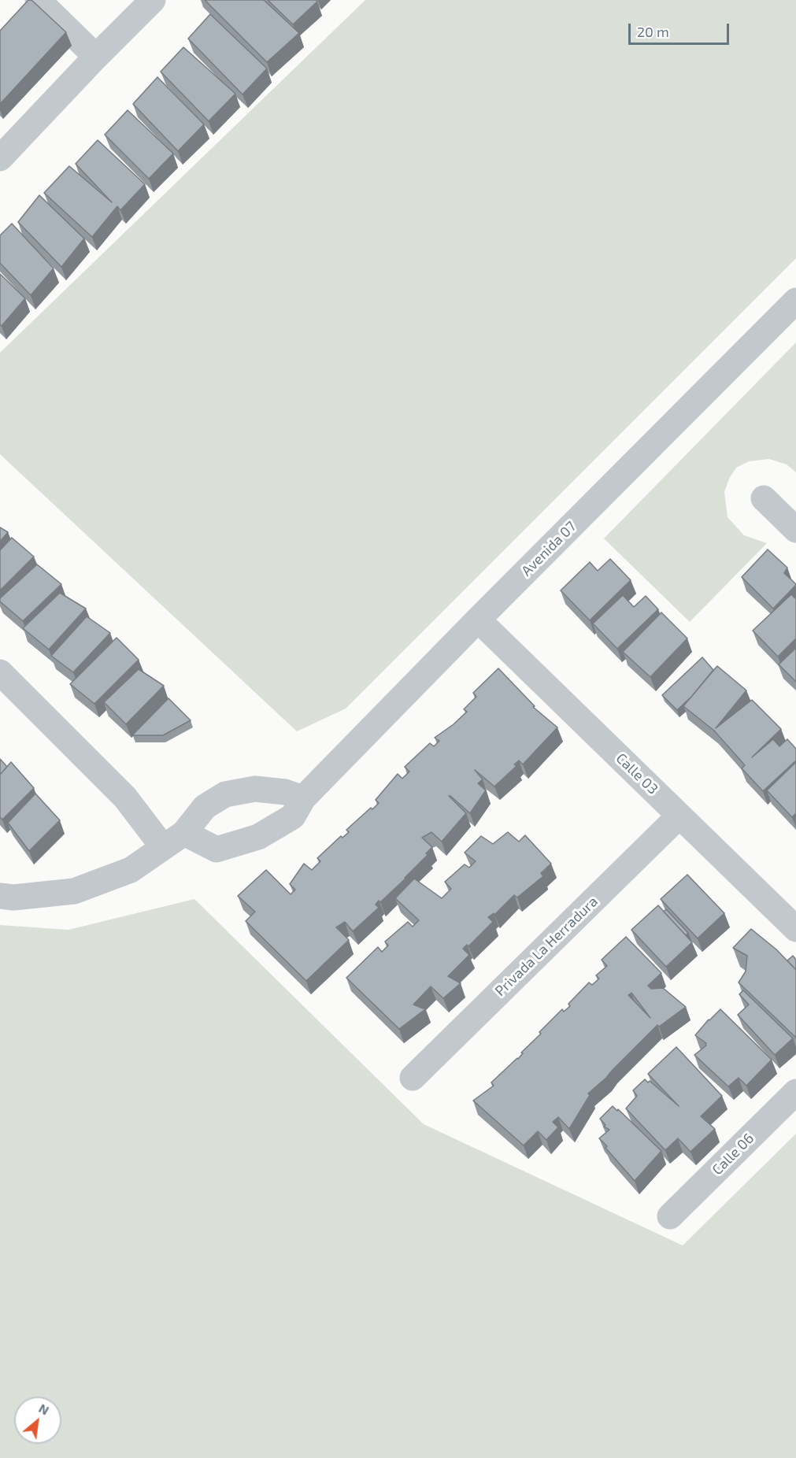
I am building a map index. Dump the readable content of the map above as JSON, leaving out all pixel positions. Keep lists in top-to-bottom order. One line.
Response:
{"streets":{"street":["Avenida 07","Calle 03","Privada La Herradura","Calle 06"]},"crossings":[["Avenida 07","Calle 03"],["Calle 03","Privada La Herradura"]],"scale_bar":"20 m","north":"top right"}
